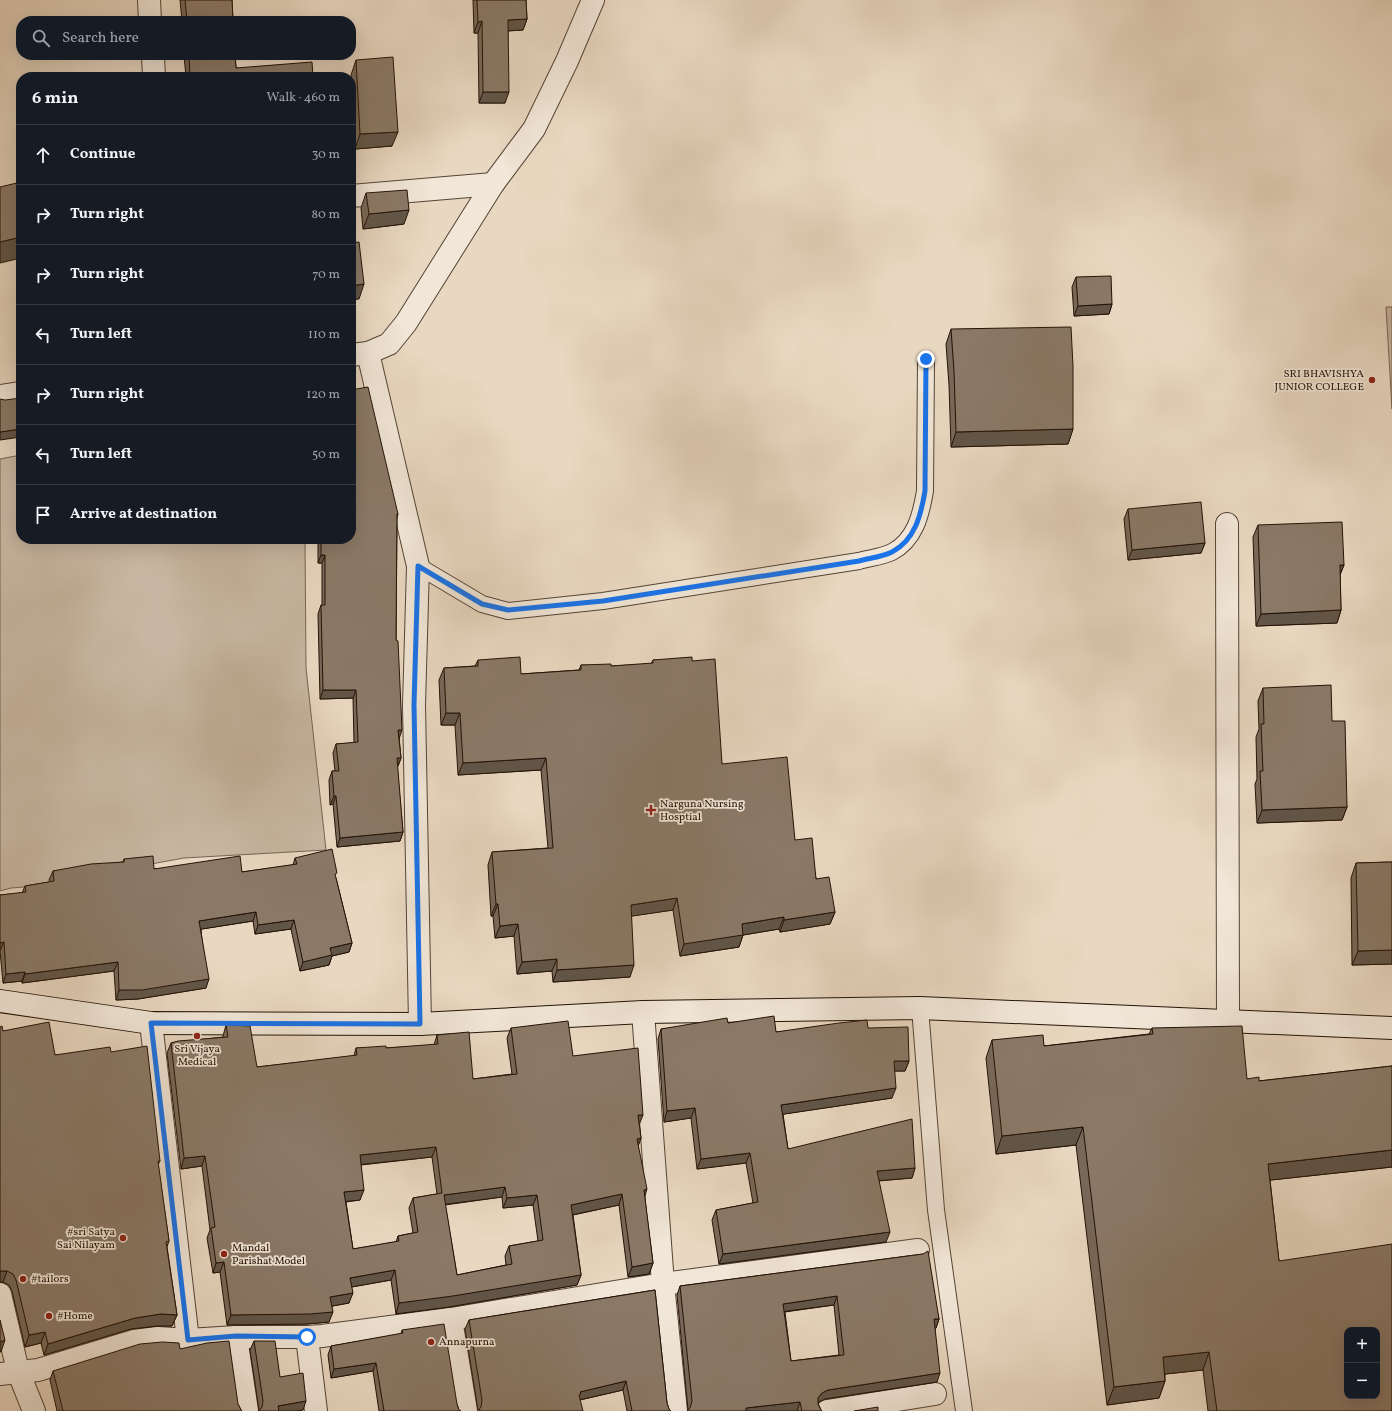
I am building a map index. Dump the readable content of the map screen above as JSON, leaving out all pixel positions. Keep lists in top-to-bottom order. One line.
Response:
{"places":{"other":["SRI BHAVISHYA JUNIOR COLLEGE","Sri Vijaya Medical","#sri Satya Sai Nilayam","Mandal Parishat Model","#tailors","#Home","Annapurna"],"health":["Narguna Nursing Hosptial"]},"page":{"search":"Search here","heading":["6 min","Walk · 460 m"],"list":[["Continue","30 m"],["Turn right","80 m"],["Turn right","70 m"],["Turn left","110 m"],["Turn right","120 m"],["Turn left","50 m"],"Arrive at destination"],"map_buttons":["+","−"]}}
